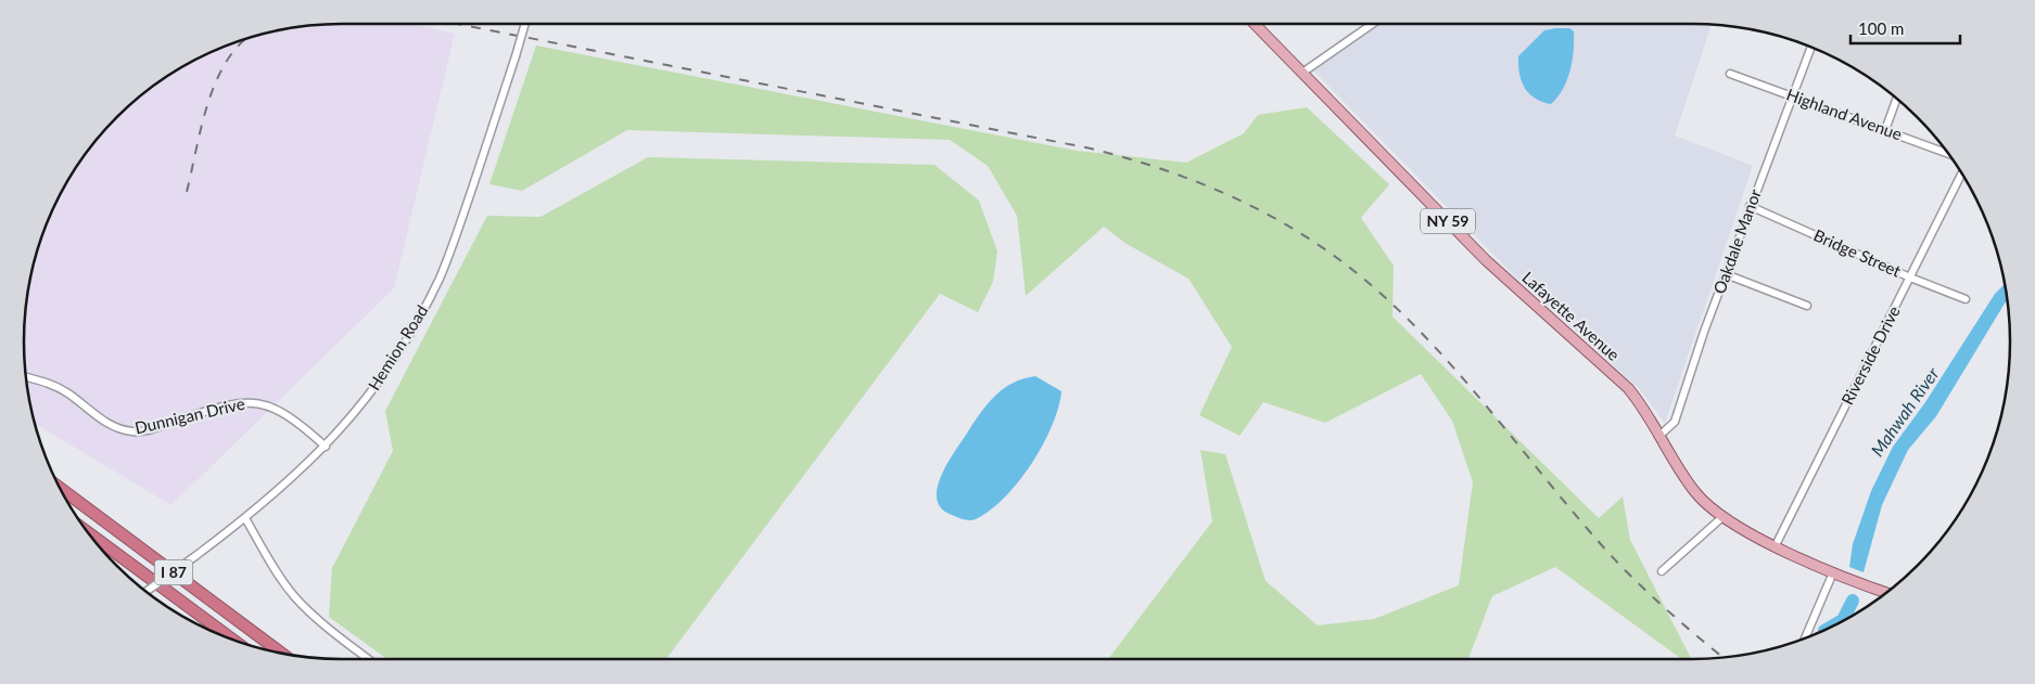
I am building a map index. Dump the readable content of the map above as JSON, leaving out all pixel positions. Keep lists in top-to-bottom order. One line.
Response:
{"streets":{"highway":["I 87"],"main road":["NY 59","Lafayette Avenue"],"street":["Highland Avenue","Oakdale Manor","Bridge Street","Hemion Road","Riverside Drive","Dunnigan Drive"]},"crossings":[["Highland Avenue","Oakdale Manor"],["Oakdale Manor","Bridge Street"],["Oakdale Manor","Lafayette Avenue"],["Bridge Street","Riverside Drive"],["Lafayette Avenue","Riverside Drive"],["Hemion Road","Dunnigan Drive"]],"water":["Mahwah River"],"scale_bar":"100 m"}
